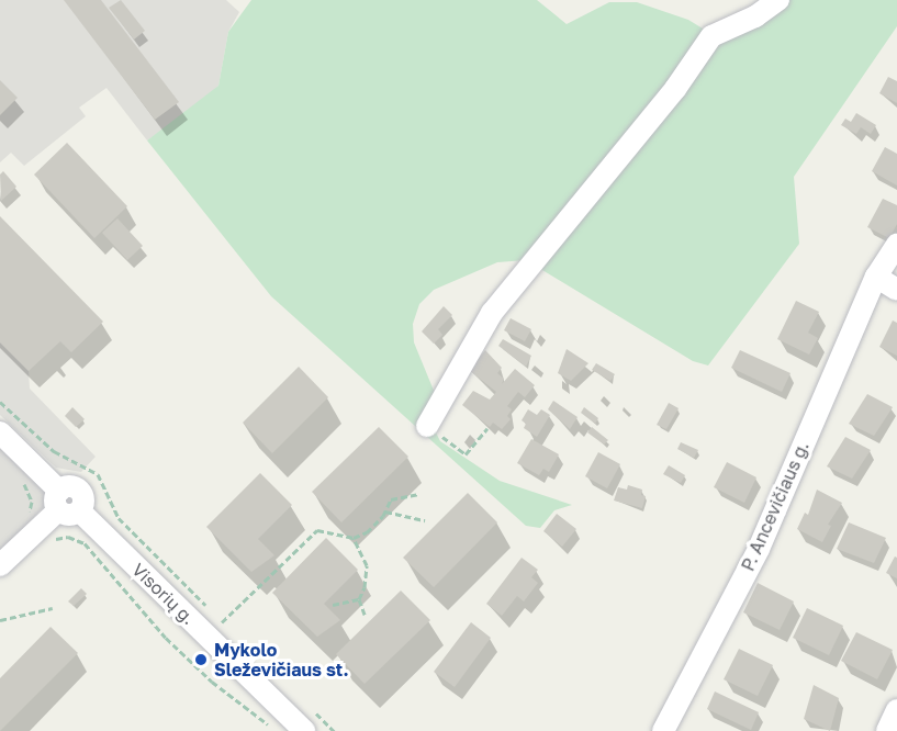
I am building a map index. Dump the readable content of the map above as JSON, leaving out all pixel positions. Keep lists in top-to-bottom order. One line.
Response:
{"streets":{"street":["P. Ancevičiaus g.","Visorių g."]},"places":["Mykolo Sleževičiaus st."]}
